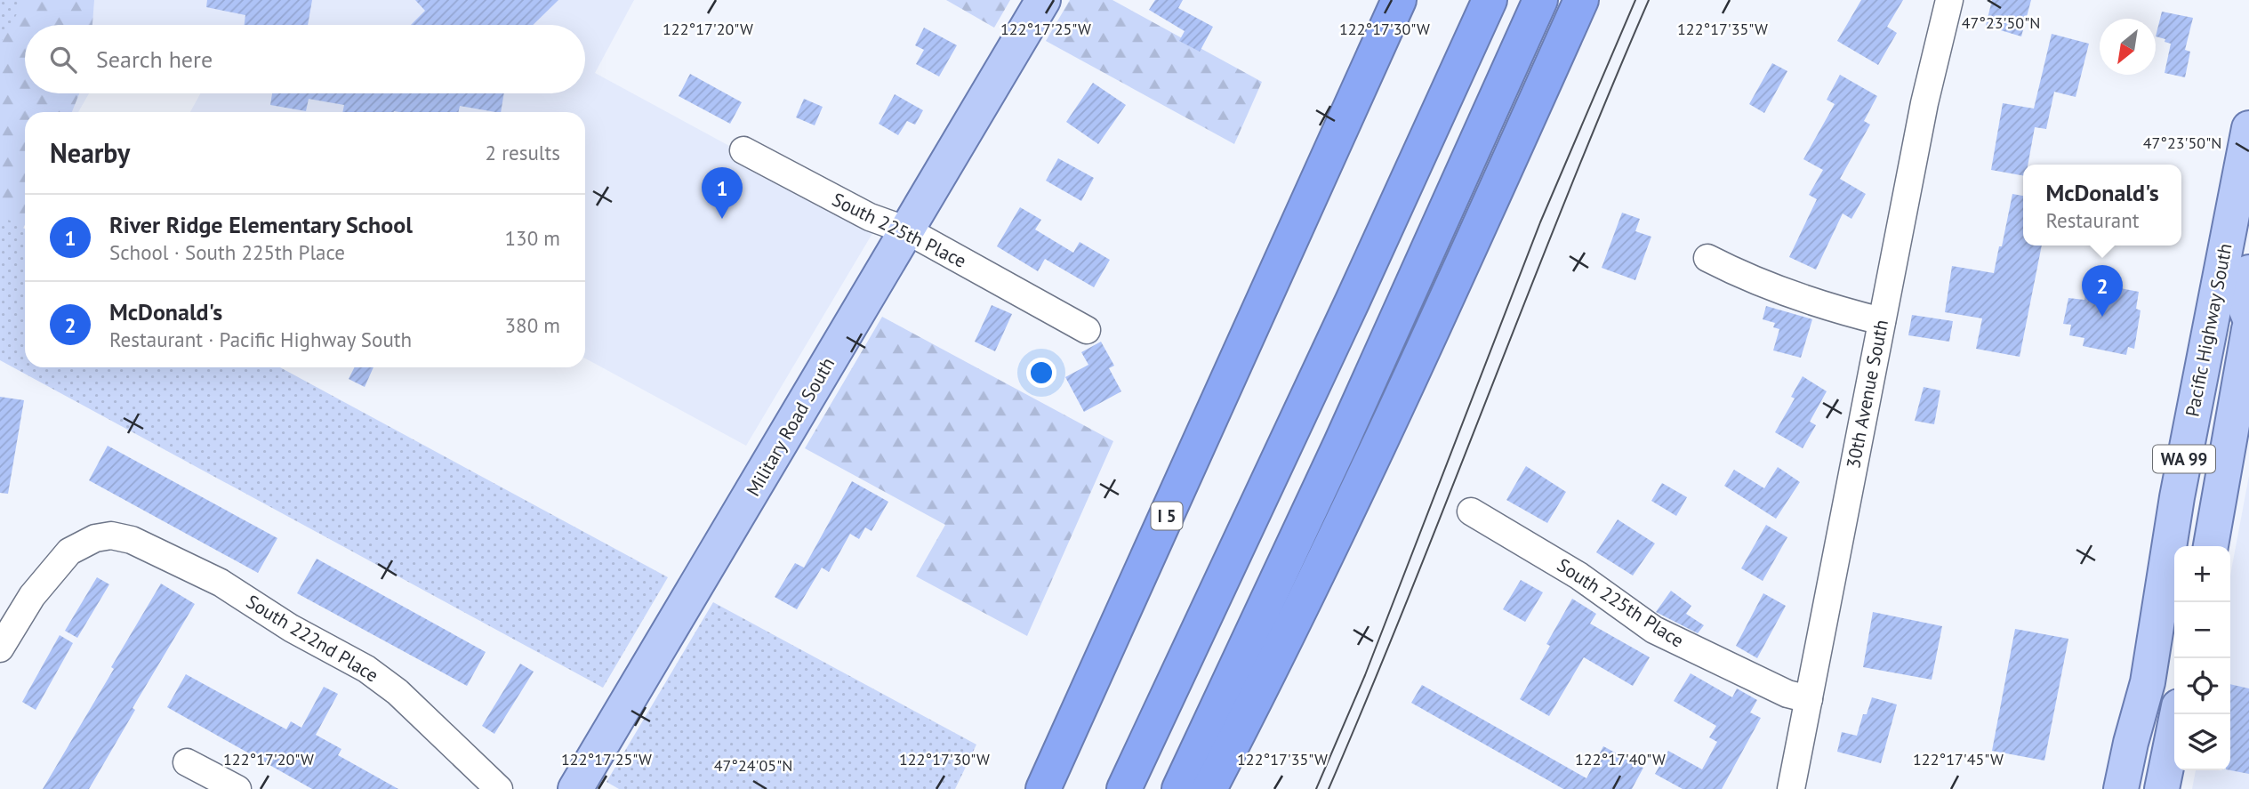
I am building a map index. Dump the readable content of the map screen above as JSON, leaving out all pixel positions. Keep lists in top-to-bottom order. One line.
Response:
{"streets":{"highway":["I 5"],"main road":["Pacific Highway South","Military Road South","WA 99"],"street":["South 225th Place","30th Avenue South","South 222nd Place"]},"crossings":[["South 225th Place","30th Avenue South"],["South 225th Place","Military Road South"]],"north":"bottom left","page":{"search":"Search here","heading":["Nearby","2 results"],"popup":["McDonald's","Restaurant"],"pins":["1","2"],"list":[{"mark":"1","name":"River Ridge Elementary School","note":"School · South 225th Place","value":"130 m"},{"mark":"2","name":"McDonald's","note":"Restaurant · Pacific Highway South","value":"380 m"}],"map_buttons":["+","−"]},"coordinates":["47°23'50\"N","122°17'20\"W","122°17'25\"W","122°17'30\"W","122°17'35\"W","122°17'40\"W","122°17'45\"W","47°24'05\"N"]}
